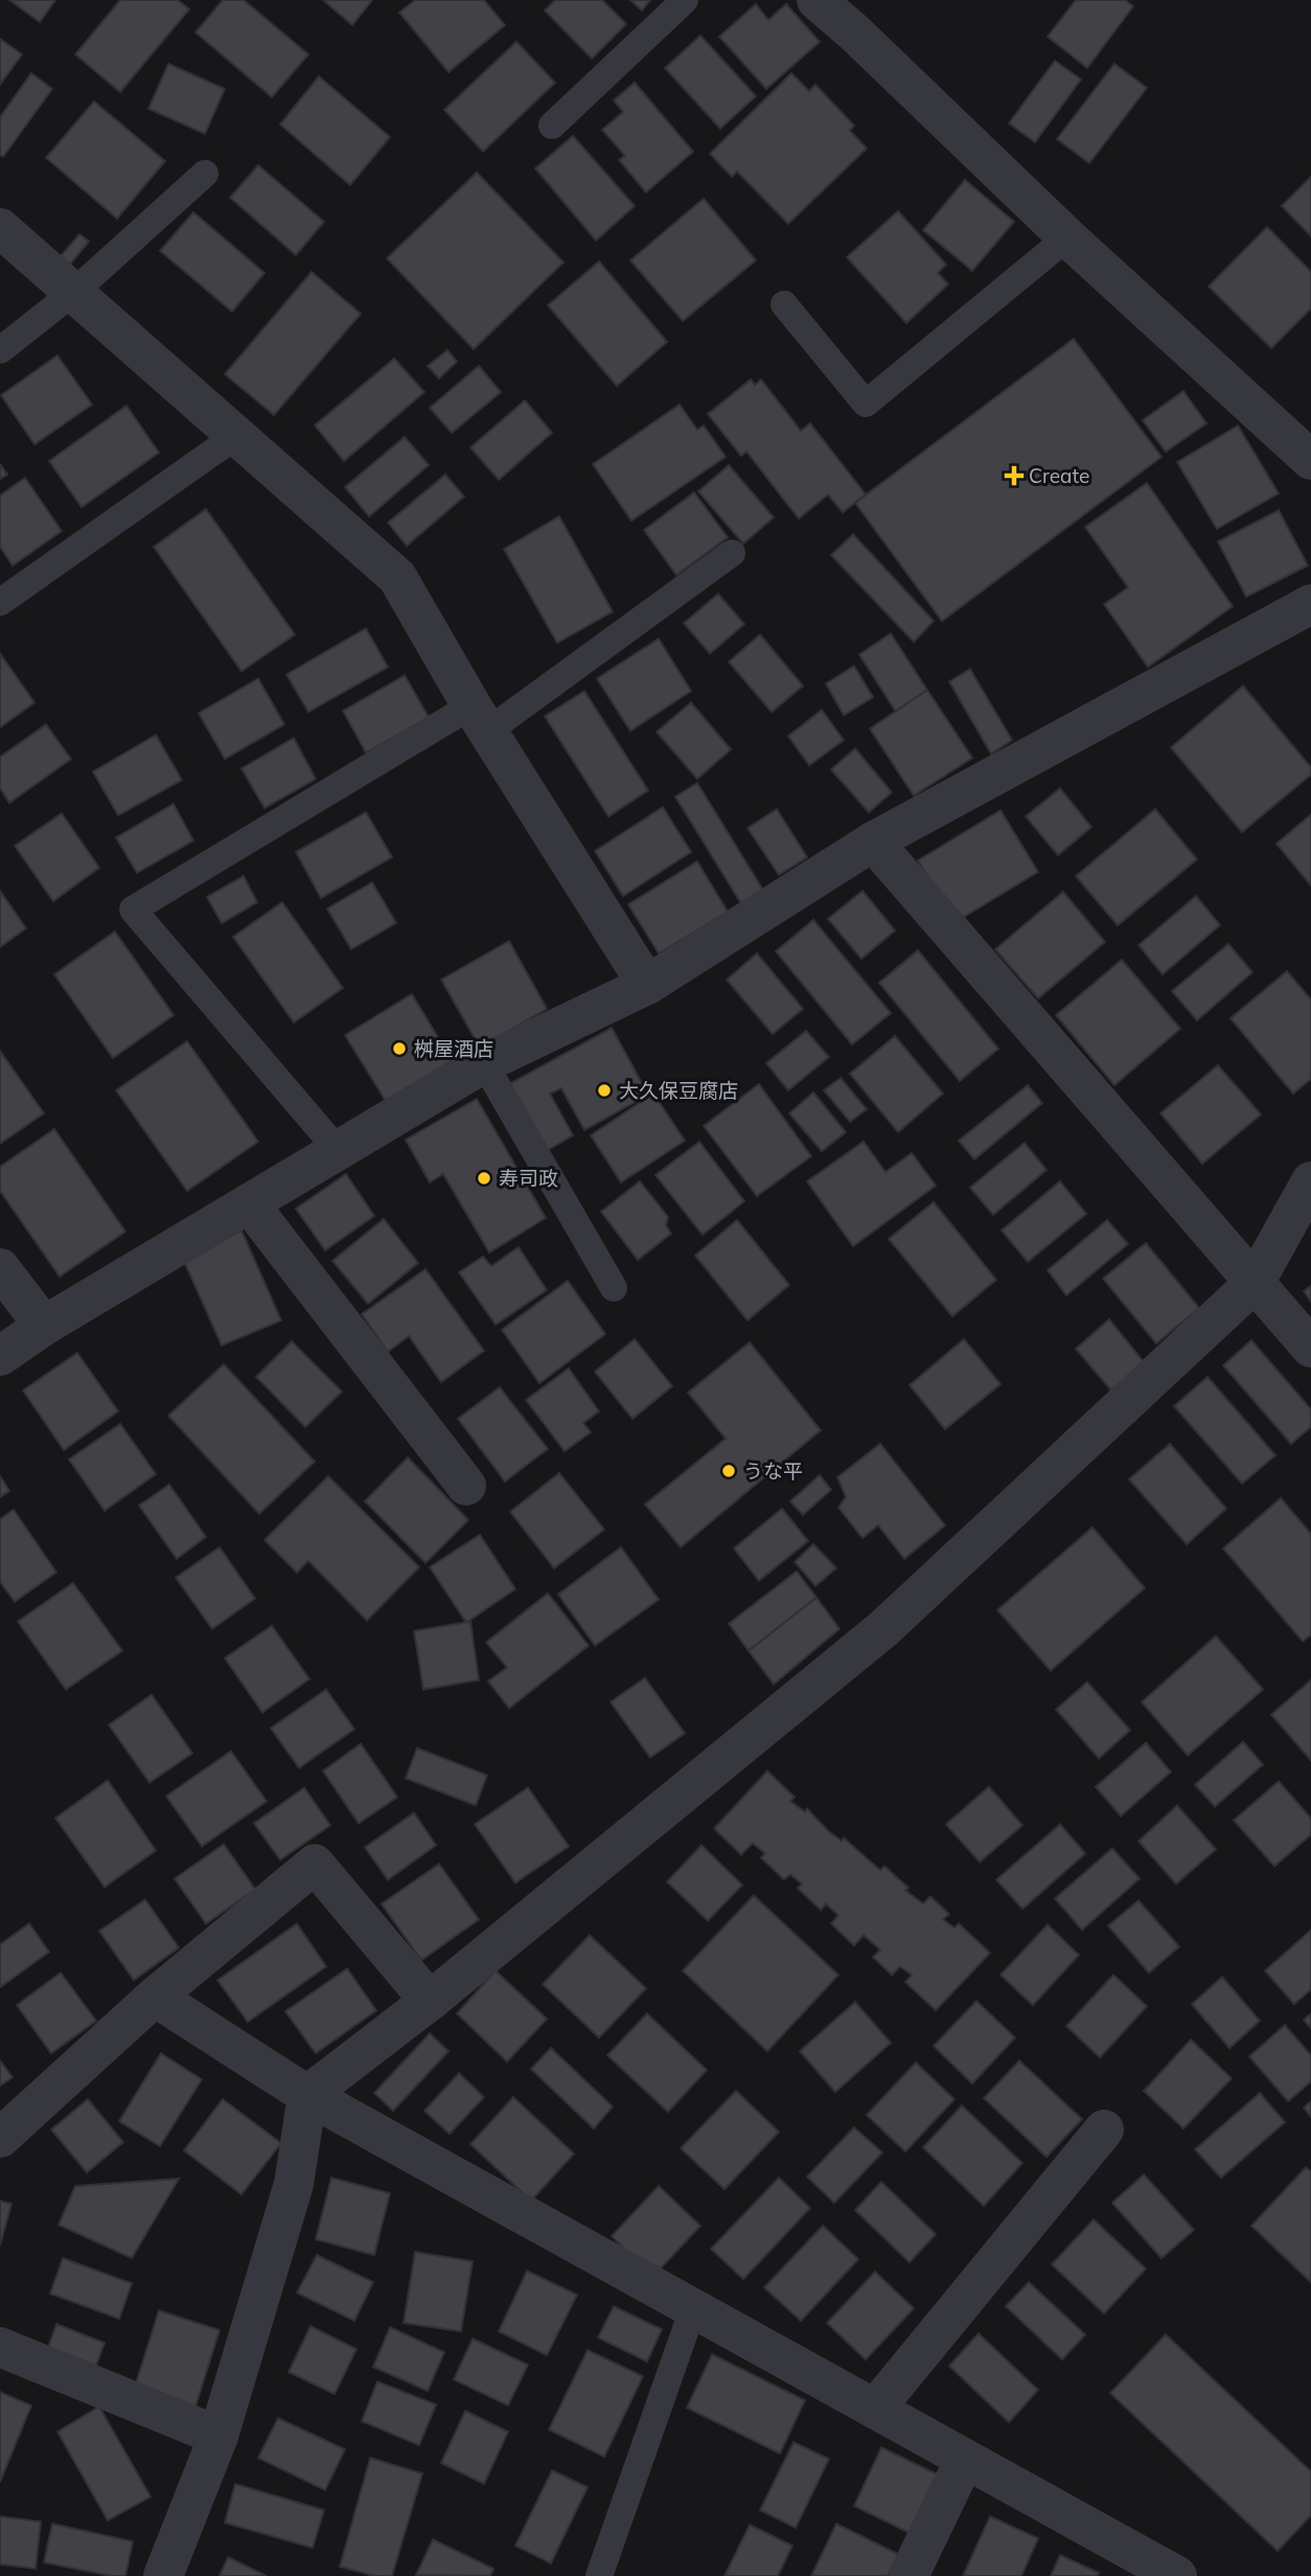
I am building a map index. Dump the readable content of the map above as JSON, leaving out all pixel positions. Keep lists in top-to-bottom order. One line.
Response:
{"places":{"health":["Create"],"other":["桝屋酒店","大久保豆腐店","寿司政","うな平"]}}
